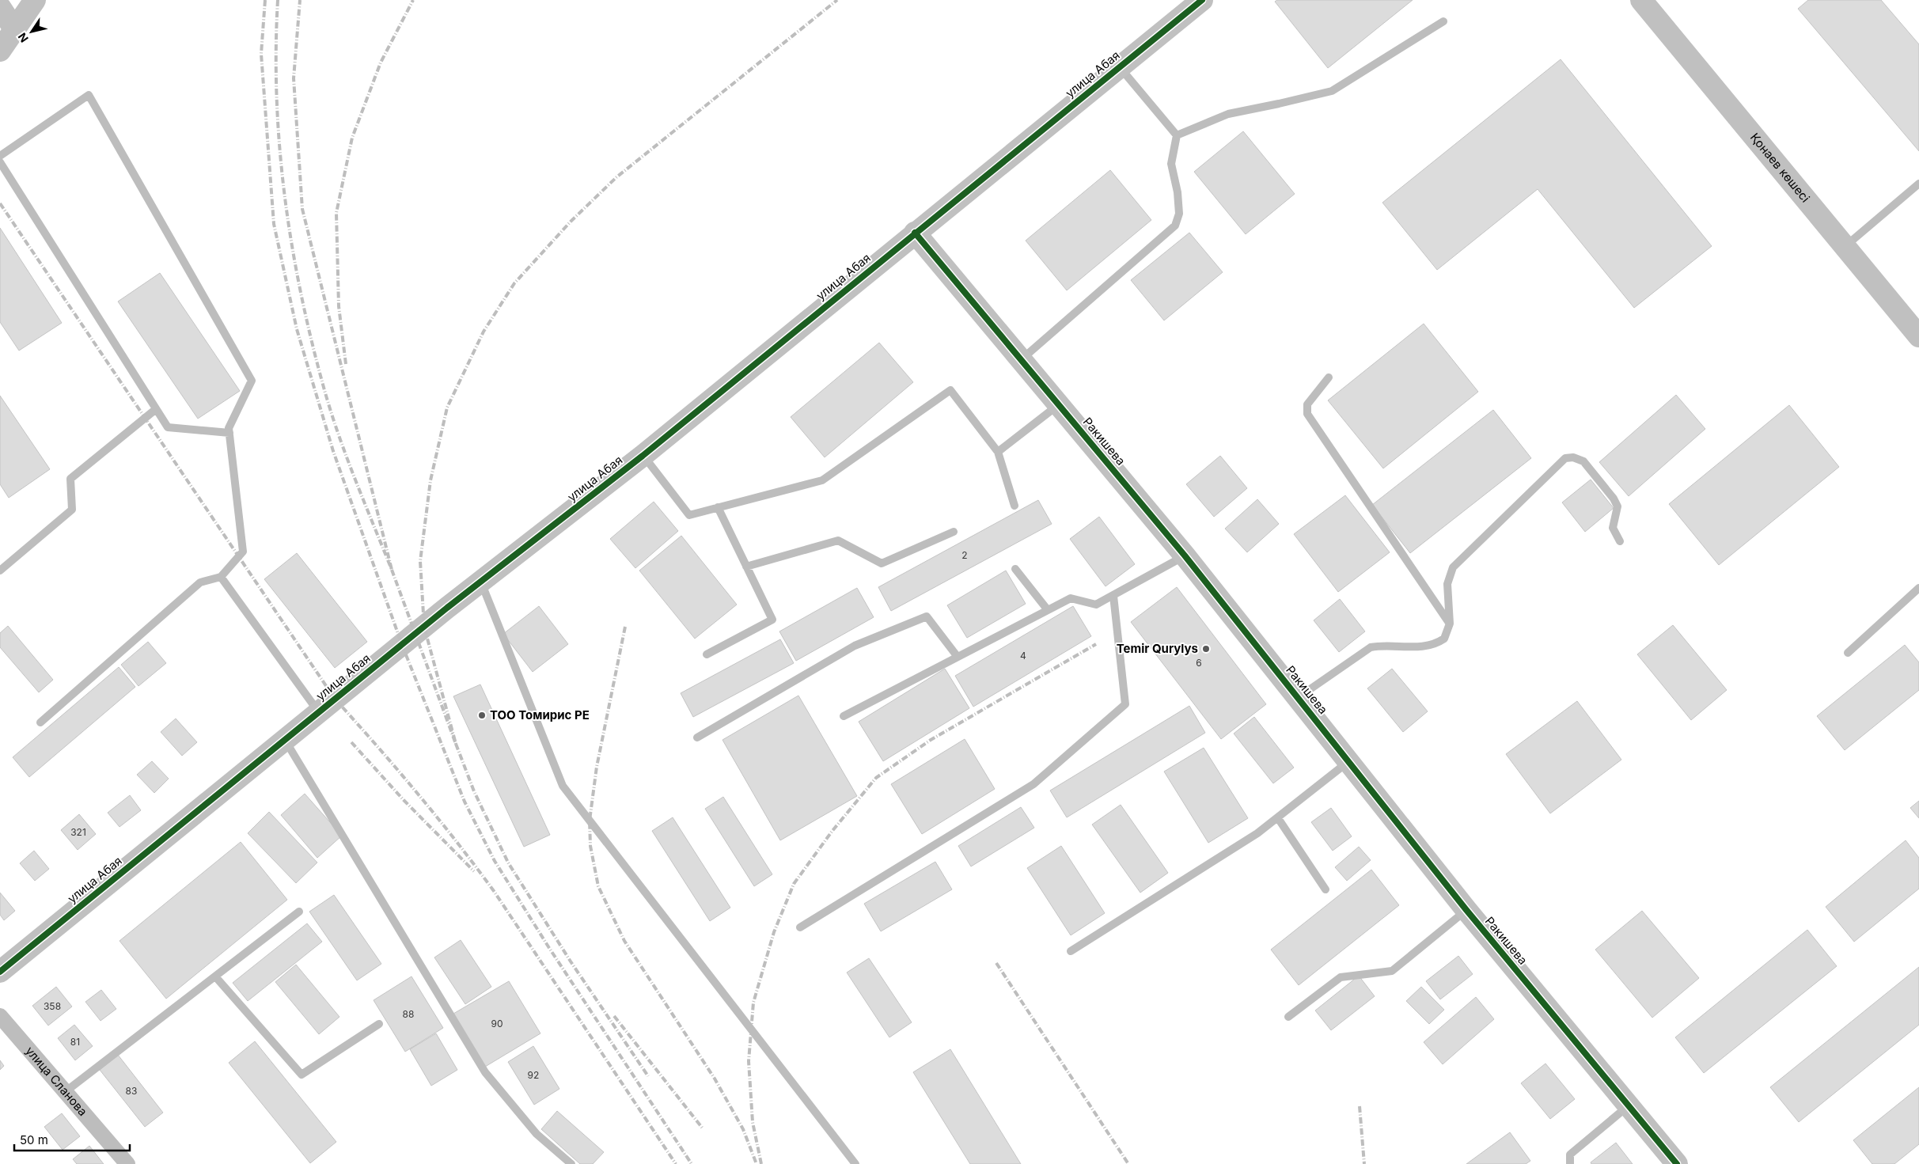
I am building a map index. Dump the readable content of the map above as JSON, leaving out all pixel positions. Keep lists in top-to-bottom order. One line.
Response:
{"streets":{"street":["улица Абая","Қонаев көшесі","Ракишева","улица Сланова"]},"crossings":[["улица Абая","Ракишева"]],"places":["Temir Qurylys","ТОО Томирис РЕ"],"house_numbers":["2","4","6","321","358","88","90","81","92","83"],"scale_bar":"50 m","north":"bottom left"}
